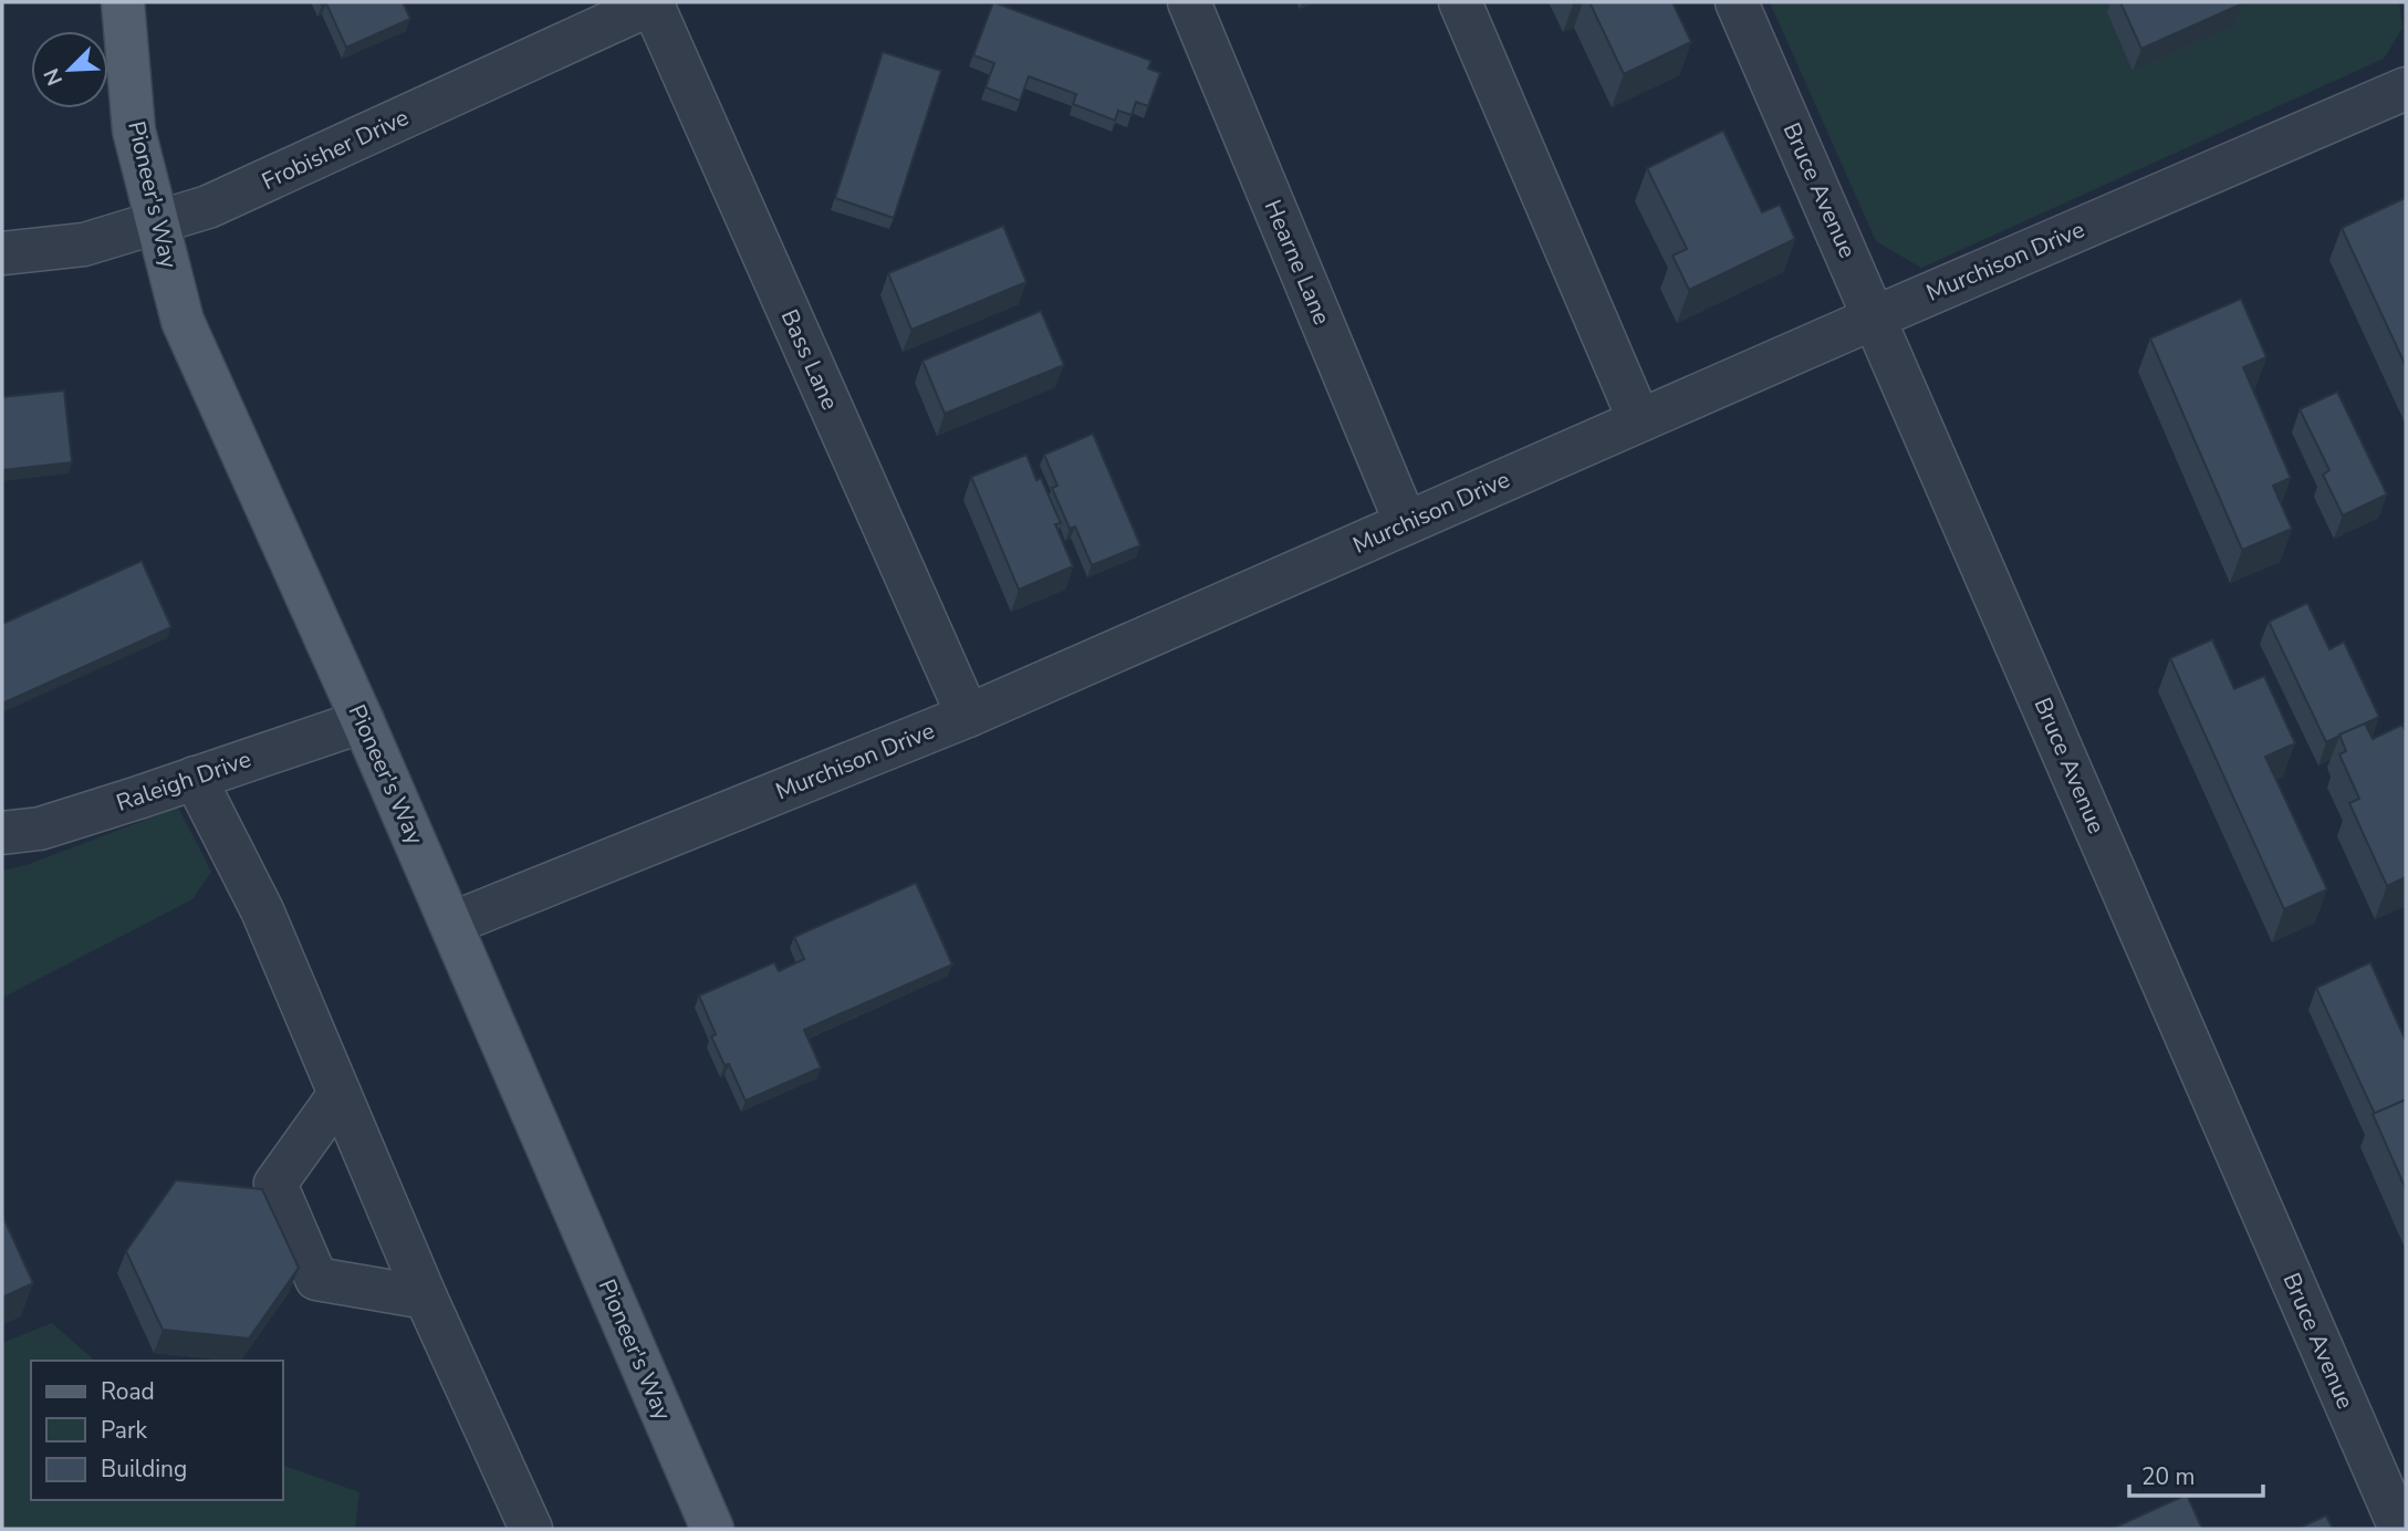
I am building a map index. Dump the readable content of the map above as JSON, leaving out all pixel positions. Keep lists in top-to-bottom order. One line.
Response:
{"streets":{"main road":["Pioneer's Way"],"street":["Frobisher Drive","Bruce Avenue","Murchison Drive","Hearne Lane","Bass Lane","Raleigh Drive"]},"crossings":[["Frobisher Drive","Pioneer's Way"],["Frobisher Drive","Bass Lane"],["Bruce Avenue","Murchison Drive"],["Pioneer's Way","Murchison Drive"],["Pioneer's Way","Raleigh Drive"],["Murchison Drive","Hearne Lane"],["Murchison Drive","Bass Lane"]],"legend":["Road","Park","Building"],"scale_bar":"20 m","north":"bottom left"}
